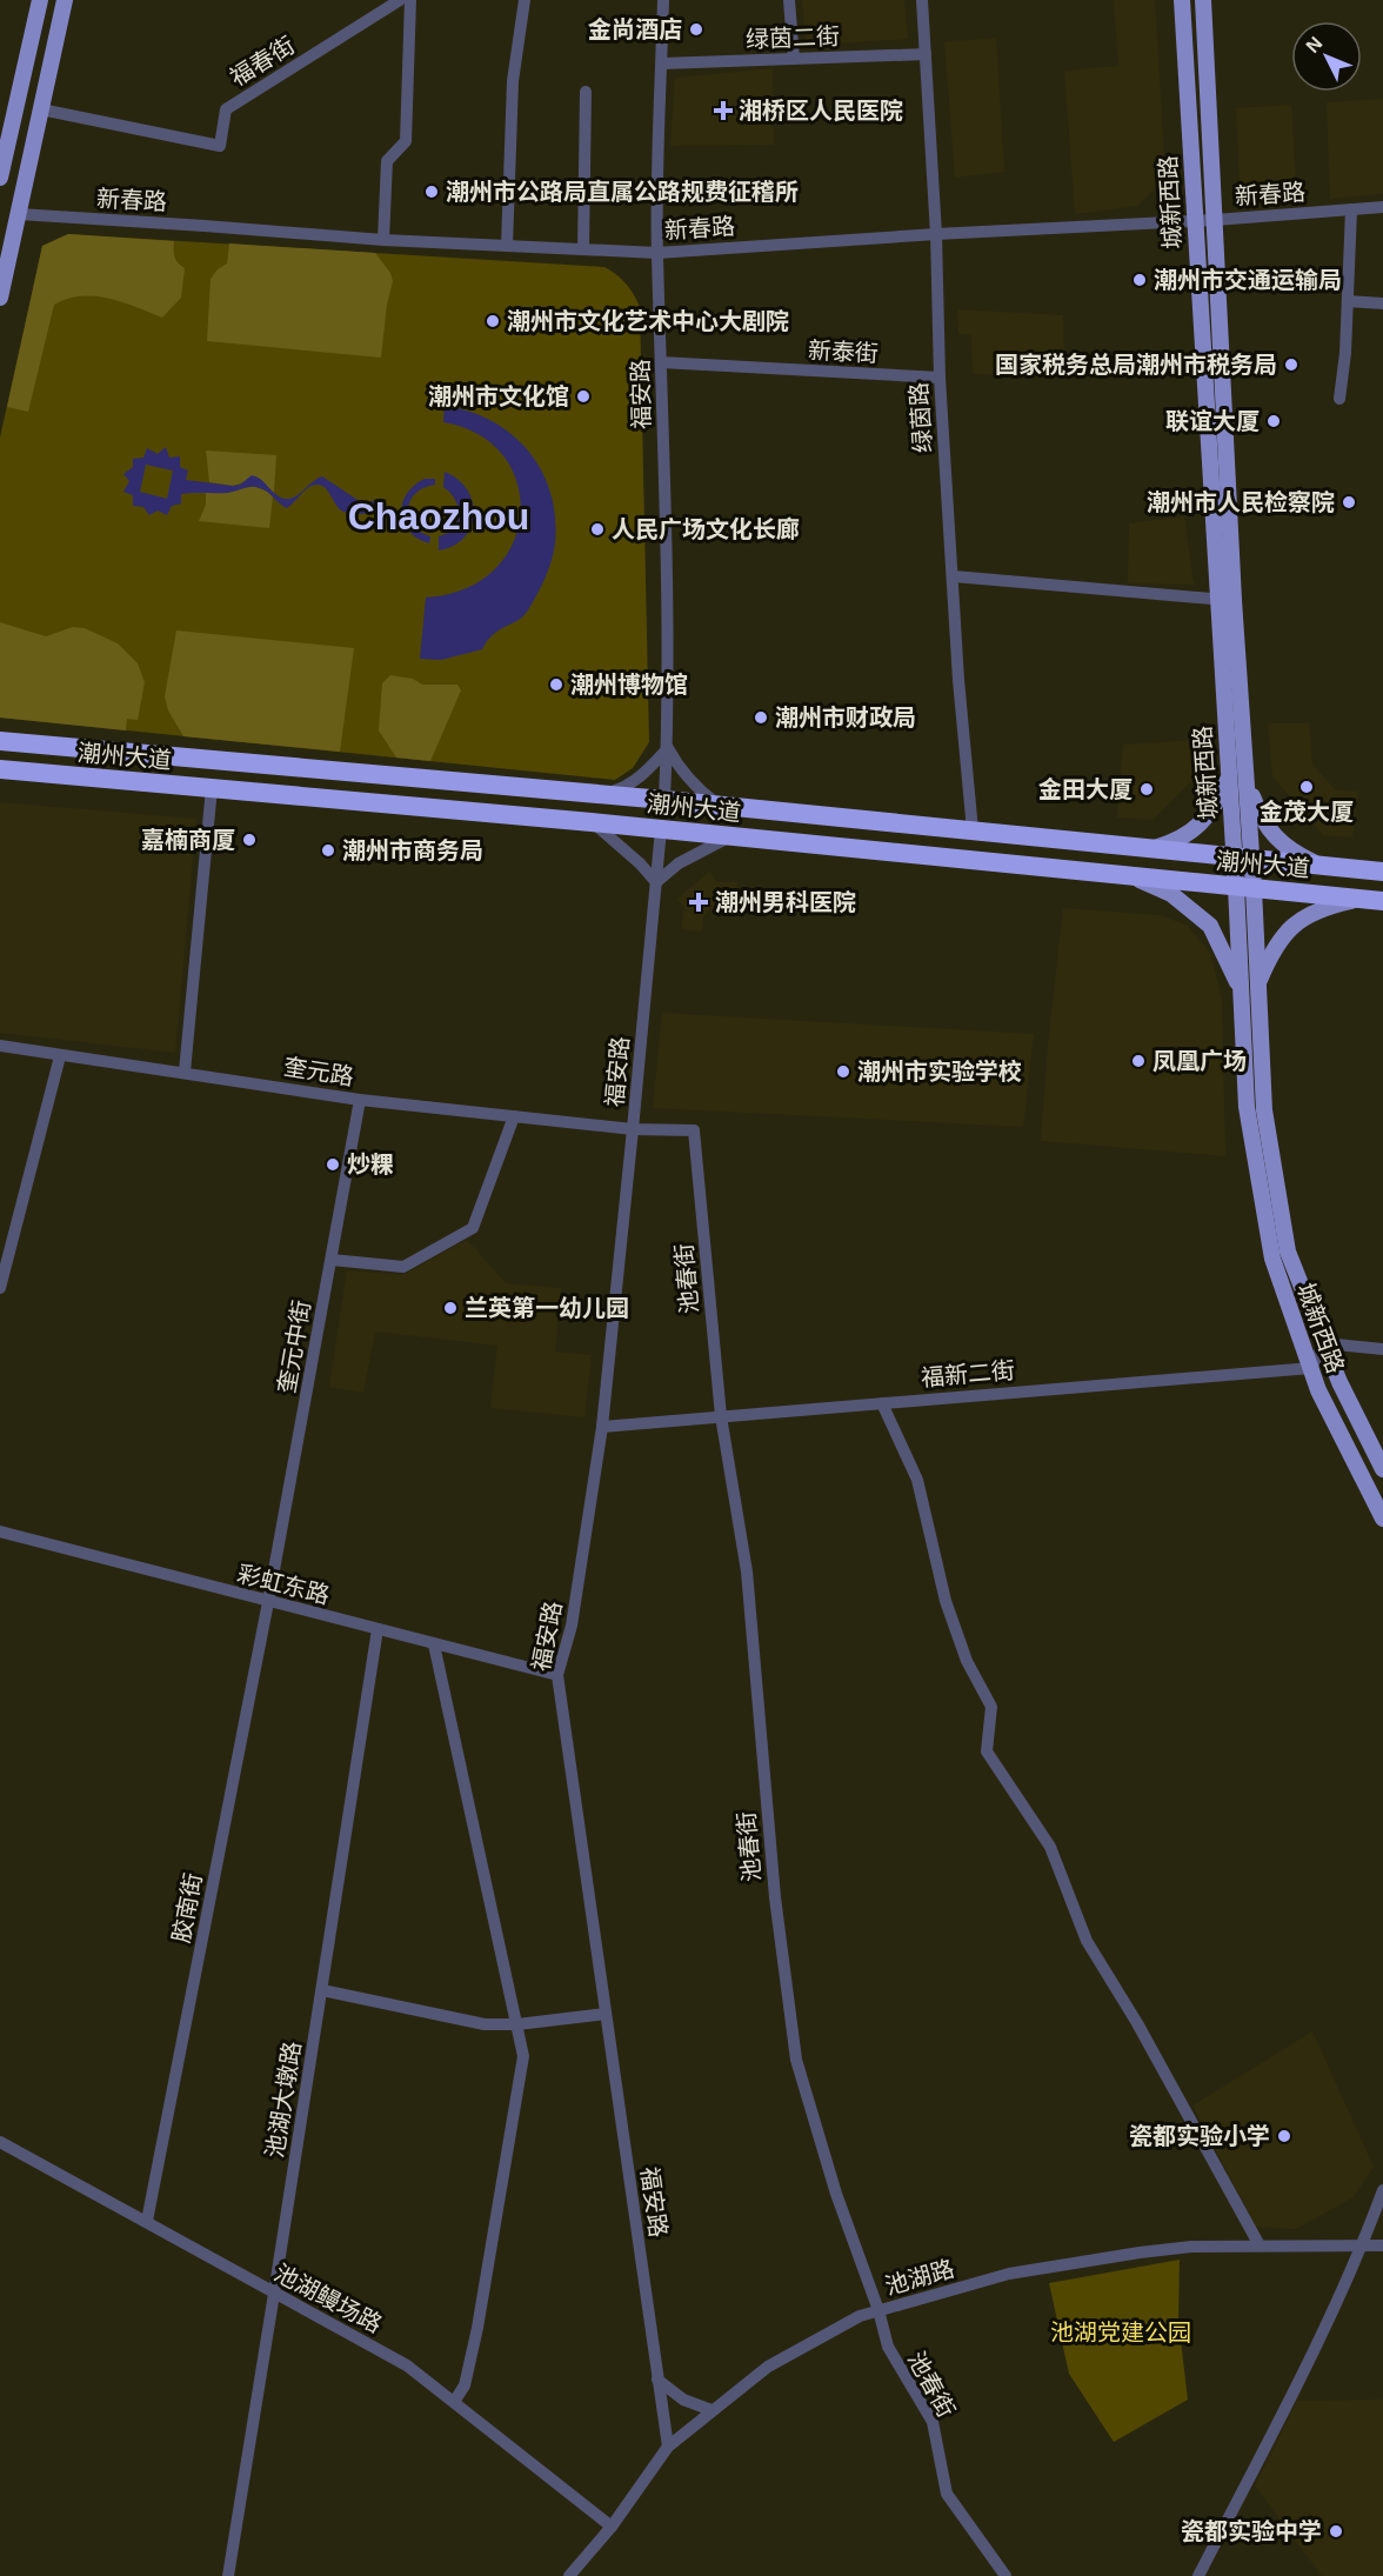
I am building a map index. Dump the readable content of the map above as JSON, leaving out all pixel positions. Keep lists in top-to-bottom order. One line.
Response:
{"streets":{"highway":["潮州大道"],"main road":["城新西路"],"street":["绿茵二街","福春街","新春路","新泰街","福安路","绿茵路","奎元路","池春街","奎元中街","福新二街","彩虹东路","胶南街","池湖大墩路","池湖路","池湖鳗场路"]},"crossings":[["绿茵二街","福安路"],["绿茵二街","绿茵路"],["新春路","城新西路"],["新春路","福安路"],["新春路","绿茵路"],["城新西路","潮州大道"],["城新西路","福新二街"],["新泰街","福安路"],["新泰街","绿茵路"],["福安路","潮州大道"],["福安路","奎元路"],["福安路","池春街"],["福安路","福新二街"],["福安路","彩虹东路"],["福安路","池湖路"],["绿茵路","潮州大道"],["奎元路","池春街"],["奎元路","奎元中街"],["池春街","福新二街"],["池春街","池湖路"],["奎元中街","彩虹东路"],["奎元中街","胶南街"],["彩虹东路","胶南街"],["彩虹东路","池湖大墩路"],["胶南街","池湖鳗场路"],["池湖大墩路","池湖鳗场路"],["池湖路","池湖鳗场路"]],"districts":["Chaozhou"],"parks":["池湖党建公园"],"places":{"other":["金尚酒店","潮州市公路局直属公路规费征稽所","潮州市交通运输局","潮州市文化艺术中心大剧院","国家税务总局潮州市税务局","潮州市文化馆","联谊大厦","潮州市人民检察院","人民广场文化长廊","潮州博物馆","潮州市财政局","金茂大厦","金田大厦","嘉楠商厦","潮州市商务局","凤凰广场","潮州市实验学校","炒粿","兰英第一幼儿园","瓷都实验小学","瓷都实验中学"],"health":["湘桥区人民医院","潮州男科医院"]},"north":"top left"}
